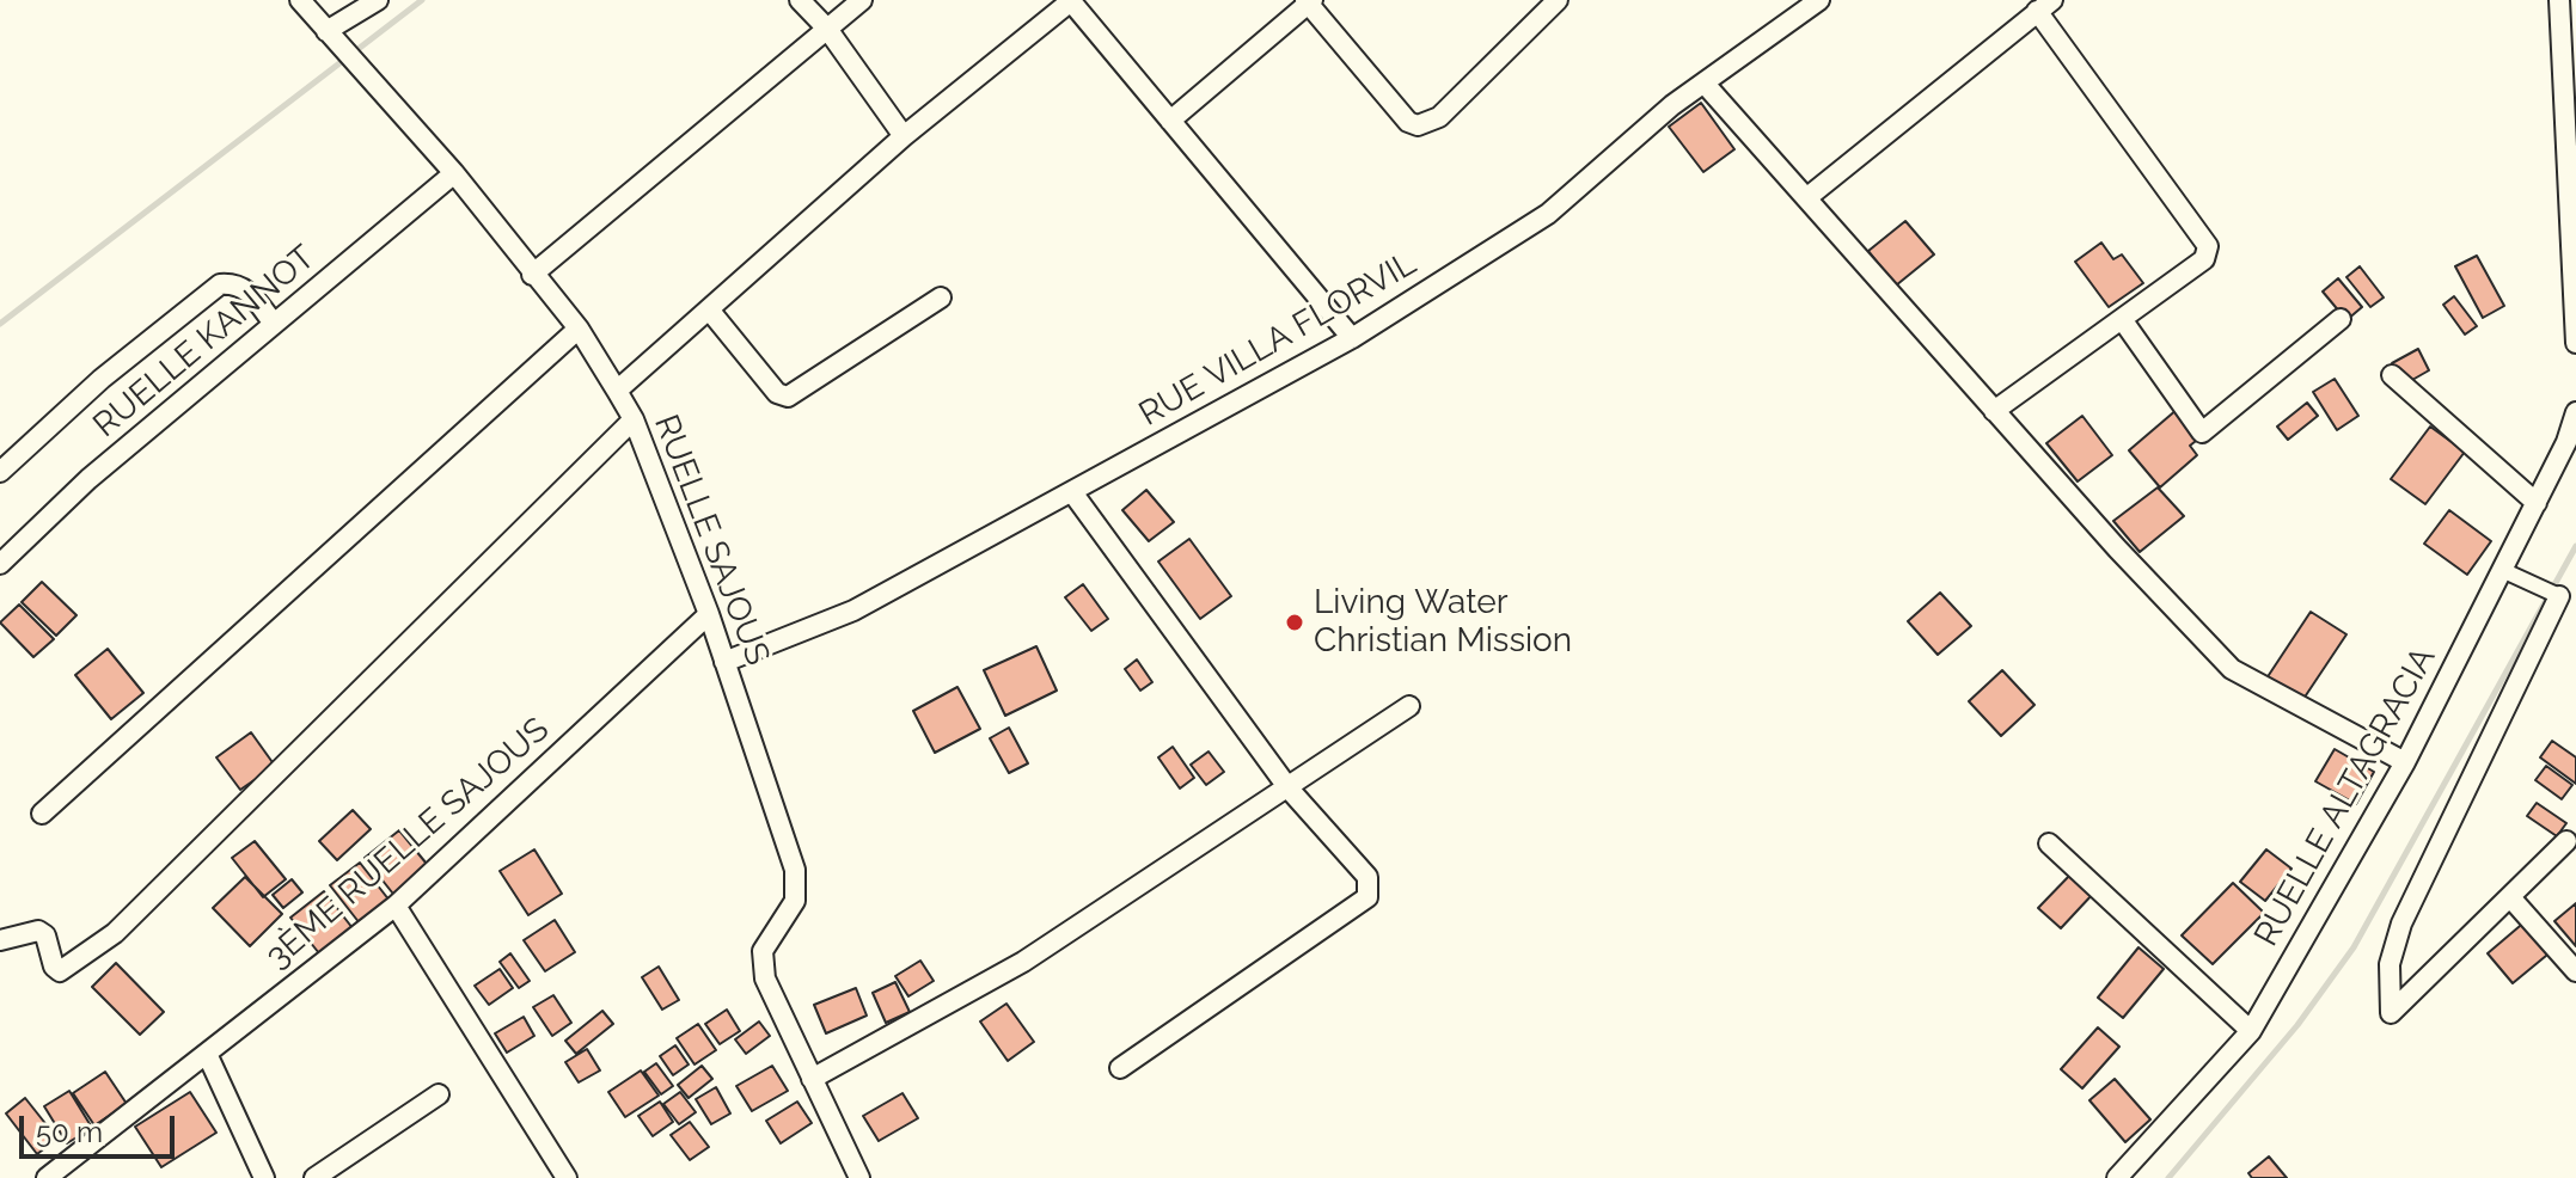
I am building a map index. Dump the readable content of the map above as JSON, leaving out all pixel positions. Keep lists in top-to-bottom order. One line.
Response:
{"streets":{"street":["RUE VILLA FLORVIL","RUELLE KANNOT","RUELLE SAJOUS","RUELLE ALTAGRACIA","3ÈME RUELLE SAJOUS"]},"crossings":[["RUE VILLA FLORVIL","RUELLE SAJOUS"],["RUELLE KANNOT","RUELLE SAJOUS"],["RUELLE SAJOUS","3ÈME RUELLE SAJOUS"]],"places":["Living Water Christian Mission"],"scale_bar":"50 m"}
